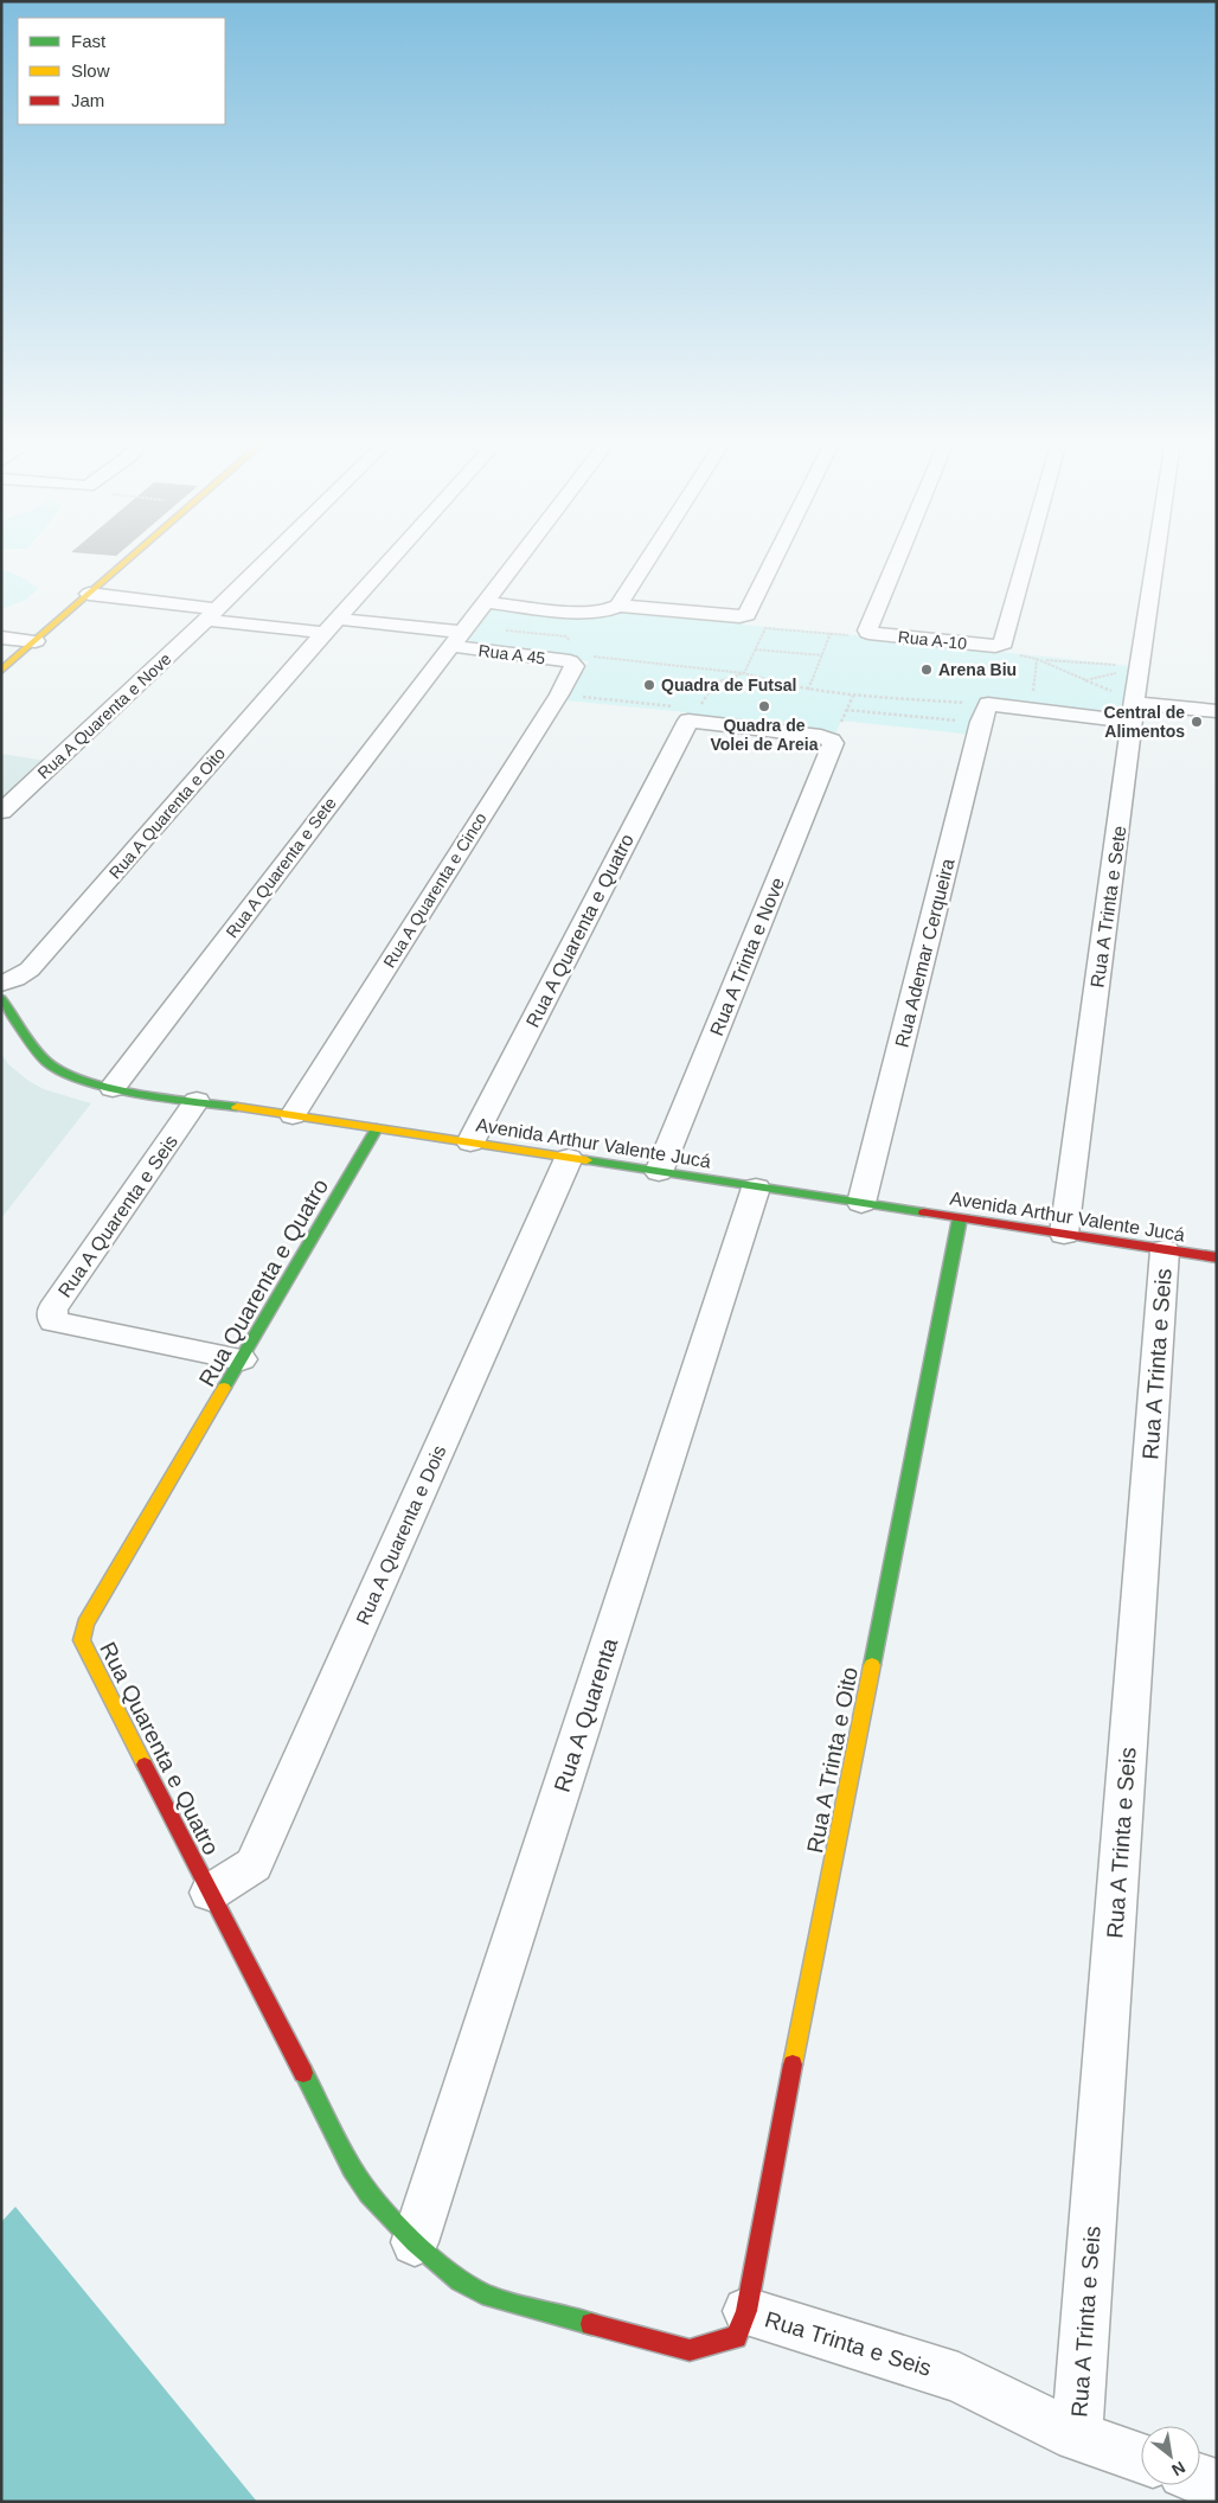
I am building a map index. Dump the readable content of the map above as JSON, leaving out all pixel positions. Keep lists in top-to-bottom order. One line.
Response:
{"streets":{"street":["Rua A-10","Rua A 45","Rua A Quarenta e Nove","Rua A Quarenta e Oito","Rua A Quarenta e Sete","Rua A Quarenta e Cinco","Rua A Trinta e Sete","Rua A Quarenta e Quatro","Rua Ademar Cerqueira","Rua A Trinta e Nove","Avenida Arthur Valente Jucá","Rua A Quarenta e Seis","Rua Quarenta e Quatro","Rua A Trinta e Seis","Rua A Quarenta e Dois","Rua A Quarenta","Rua A Trinta e Oito","Rua Trinta e Seis"]},"crossings":[["Rua A 45","Rua A Quarenta e Nove"],["Rua A 45","Rua A Quarenta e Oito"],["Rua A 45","Rua A Quarenta e Sete"],["Rua A 45","Rua A Quarenta e Cinco"],["Rua A Quarenta e Sete","Avenida Arthur Valente Jucá"],["Rua A Quarenta e Cinco","Avenida Arthur Valente Jucá"],["Rua A Trinta e Sete","Avenida Arthur Valente Jucá"],["Rua A Quarenta e Quatro","Avenida Arthur Valente Jucá"],["Rua Ademar Cerqueira","Avenida Arthur Valente Jucá"],["Rua A Trinta e Nove","Avenida Arthur Valente Jucá"],["Avenida Arthur Valente Jucá","Rua A Quarenta e Seis"],["Avenida Arthur Valente Jucá","Rua Quarenta e Quatro"],["Avenida Arthur Valente Jucá","Rua A Trinta e Seis"],["Avenida Arthur Valente Jucá","Rua A Quarenta e Dois"],["Avenida Arthur Valente Jucá","Rua A Quarenta"],["Avenida Arthur Valente Jucá","Rua A Trinta e Oito"],["Rua A Quarenta e Seis","Rua Quarenta e Quatro"],["Rua Quarenta e Quatro","Rua A Quarenta e Dois"],["Rua Quarenta e Quatro","Rua A Quarenta"],["Rua Quarenta e Quatro","Rua Trinta e Seis"],["Rua A Trinta e Seis","Rua Trinta e Seis"],["Rua A Trinta e Oito","Rua Trinta e Seis"]],"places":["Arena Biu","Quadra de Futsal","Quadra de Volei de Areia","Central de Alimentos"],"legend":["Fast","Slow","Jam"],"north":"bottom right"}
